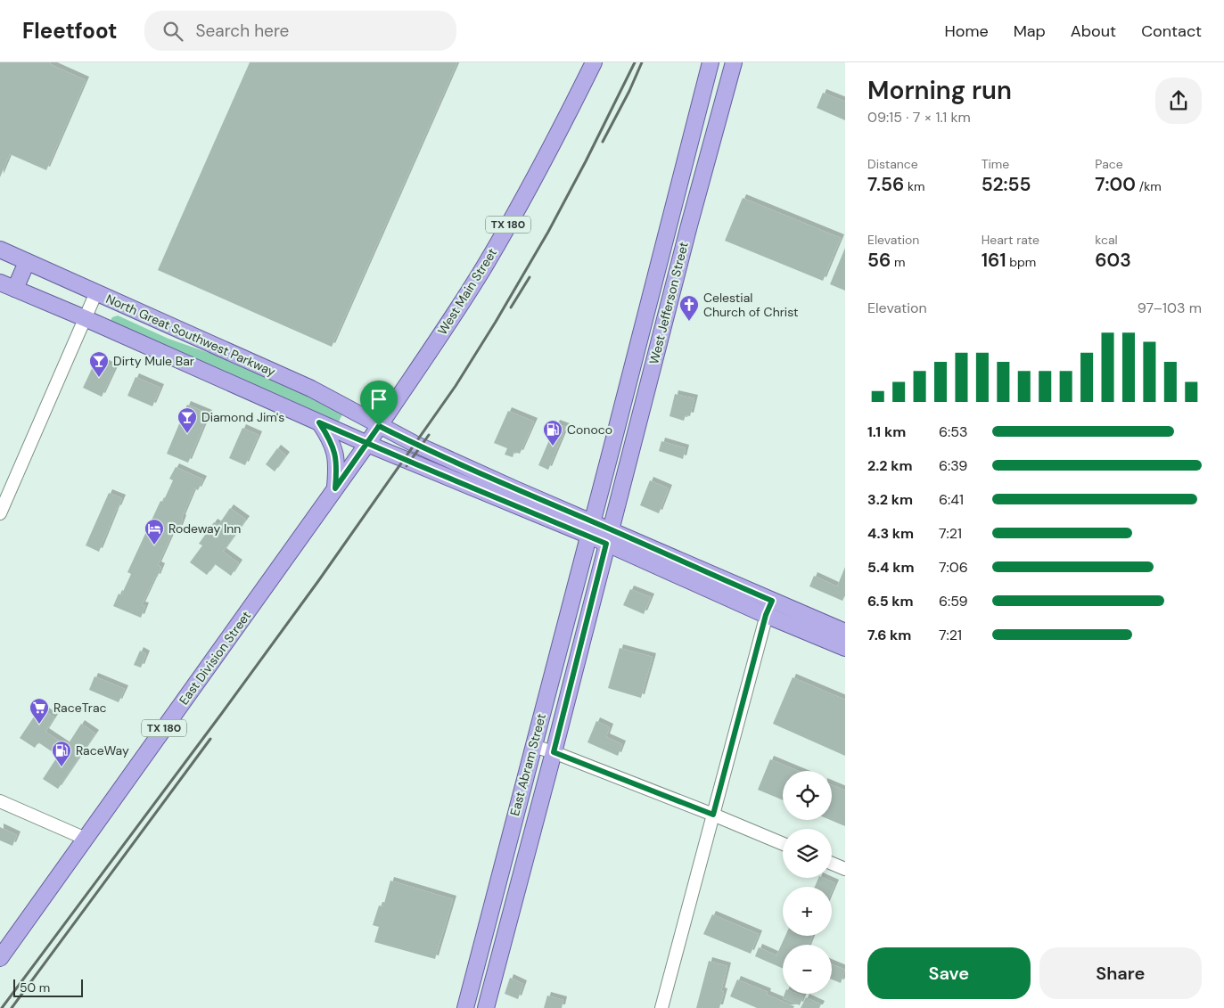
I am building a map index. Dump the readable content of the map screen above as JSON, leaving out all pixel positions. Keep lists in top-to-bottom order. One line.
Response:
{"streets":{"main road":["TX 180","West Main Street","West Jefferson Street","North Great Southwest Parkway","East Division Street","East Abram Street"]},"crossings":[["West Main Street","North Great Southwest Parkway"],["West Main Street","East Division Street"],["West Jefferson Street","North Great Southwest Parkway"],["West Jefferson Street","East Abram Street"],["North Great Southwest Parkway","East Abram Street"]],"places":{"church":["Celestial Church of Christ"],"bar":["Dirty Mule Bar","Diamond Jim's"],"fuel station":["Conoco","RaceWay"],"hotel":["Rodeway Inn"],"supermarket":["RaceTrac"]},"scale_bar":"50 m","page":{"header":"Fleetfoot","search":"Search here","nav":["Home","Map","About","Contact"],"heading":["Morning run","09:15 · 7 × 1.1 km"],"stats":[["Distance","7.56 km"],["Time","52:55"],["Pace","7:00 /km"],["Elevation","56 m"],["Heart rate","161 bpm"],["kcal","603"]],"chart":["Elevation","97–103 m"],"list":[{"name":"1.1 km","note":"6:53"},{"name":"2.2 km","note":"6:39"},{"name":"3.2 km","note":"6:41"},{"name":"4.3 km","note":"7:21"},{"name":"5.4 km","note":"7:06"},{"name":"6.5 km","note":"6:59"},{"name":"7.6 km","note":"7:21"}],"map_buttons":["+","−"],"buttons":["Save","Share"],"scale":"50 m"}}
